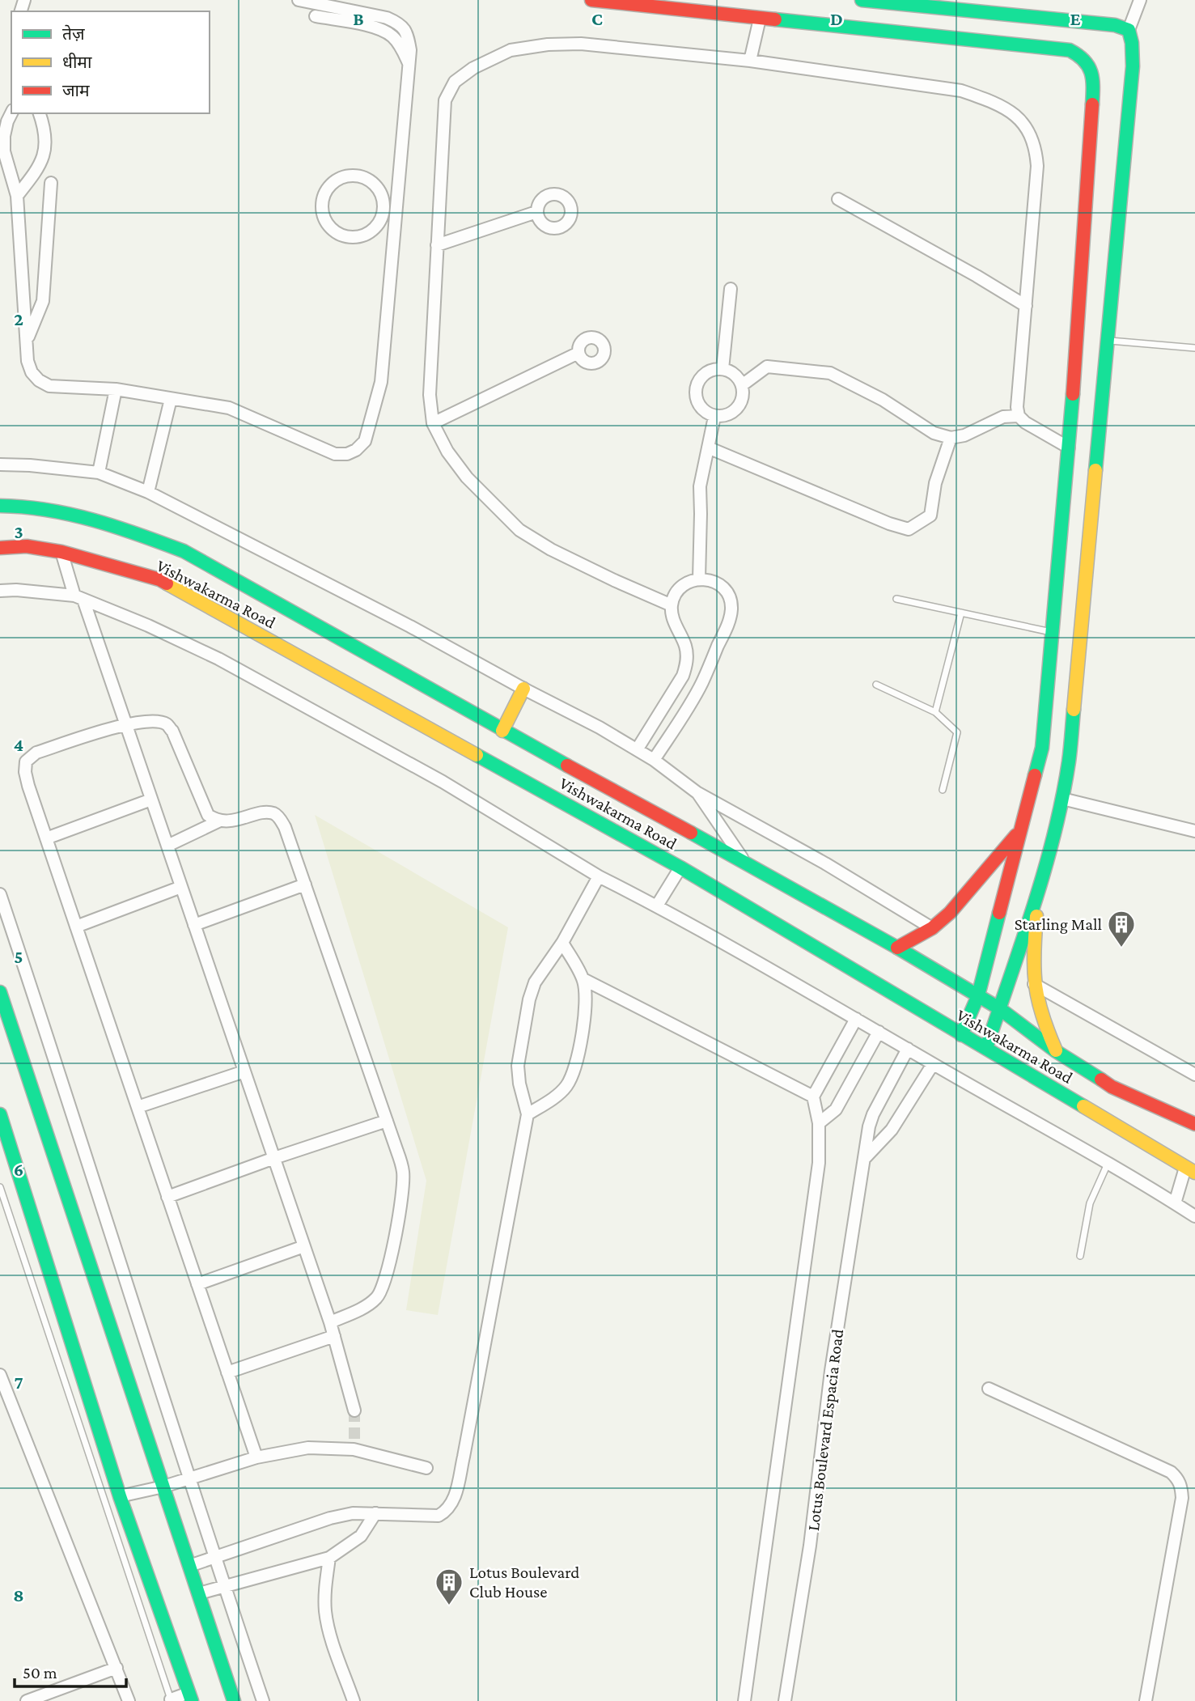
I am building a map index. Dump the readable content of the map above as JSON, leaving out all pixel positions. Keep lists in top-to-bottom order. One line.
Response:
{"streets":{"street":["Vishwakarma Road","Lotus Boulevard Espacia Road"]},"places":{"building":["Starling Mall","Lotus Boulevard Club House"]},"legend":["तेज़","धीमा","जाम"],"scale_bar":"50 m","grid":{"columns":["B","C","D","E"],"rows":["2","3","4","5","6","7","8"]}}
